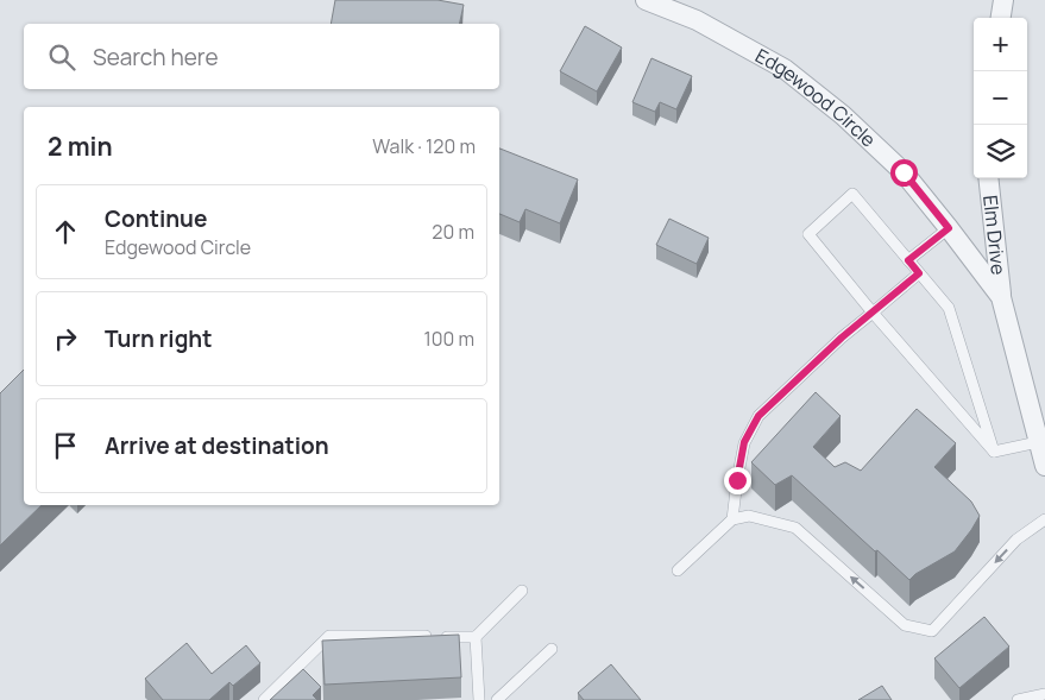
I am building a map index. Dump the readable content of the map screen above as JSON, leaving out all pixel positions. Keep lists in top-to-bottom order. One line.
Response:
{"streets":{"street":["Edgewood Circle","Elm Drive"]},"crossings":[["Edgewood Circle","Elm Drive"]],"page":{"map_buttons":["+","−"],"search":"Search here","heading":["2 min","Walk · 120 m"],"list":[["Continue","Edgewood Circle","20 m"],["Turn right","100 m"],"Arrive at destination"]}}
